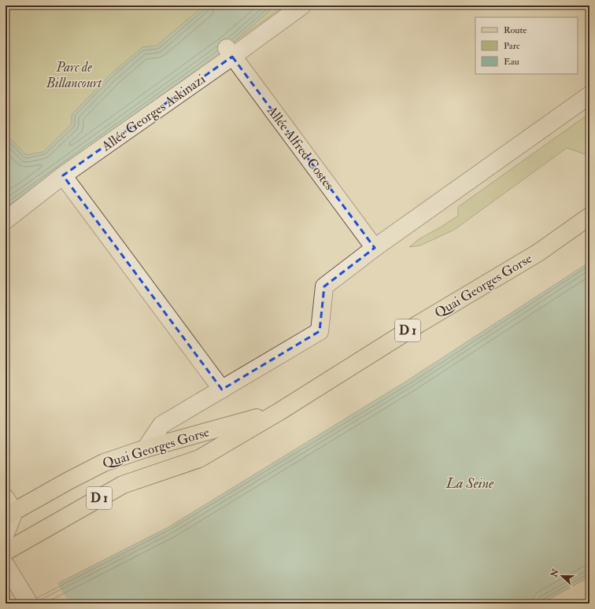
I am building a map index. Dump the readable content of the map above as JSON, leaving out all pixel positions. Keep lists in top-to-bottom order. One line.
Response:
{"streets":{"main road":["Quai Georges Gorse","D 1"],"street":["Allée Georges Askinazi","Allée Alfred Costes"]},"crossings":[["Allée Georges Askinazi","Allée Alfred Costes"]],"water":["La Seine"],"parks":["Parc de Billancourt"],"legend":["Route","Parc","Eau"],"north":"left"}
